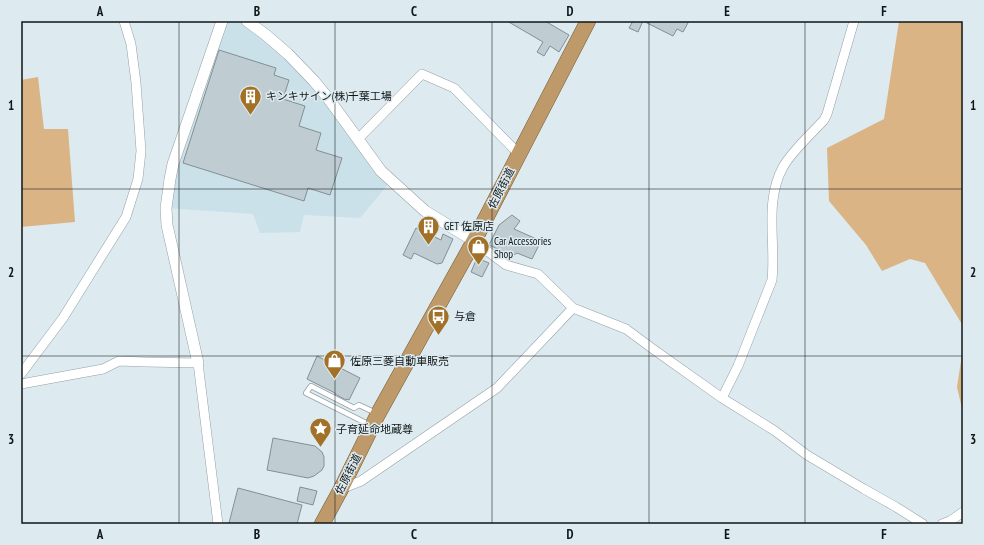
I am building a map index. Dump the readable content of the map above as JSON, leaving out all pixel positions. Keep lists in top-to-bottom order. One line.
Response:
{"streets":{"highway":["佐原街道"]},"places":{"building":["キンキサイン(株)千葉工場","GET 佐原店"],"shop":["Car Accessories Shop","佐原三菱自動車販売"],"bus stop":["与倉"],"place":["子育延命地蔵尊"]},"grid":{"columns":["A","B","C","D","E","F"],"rows":["1","2","3"]}}
